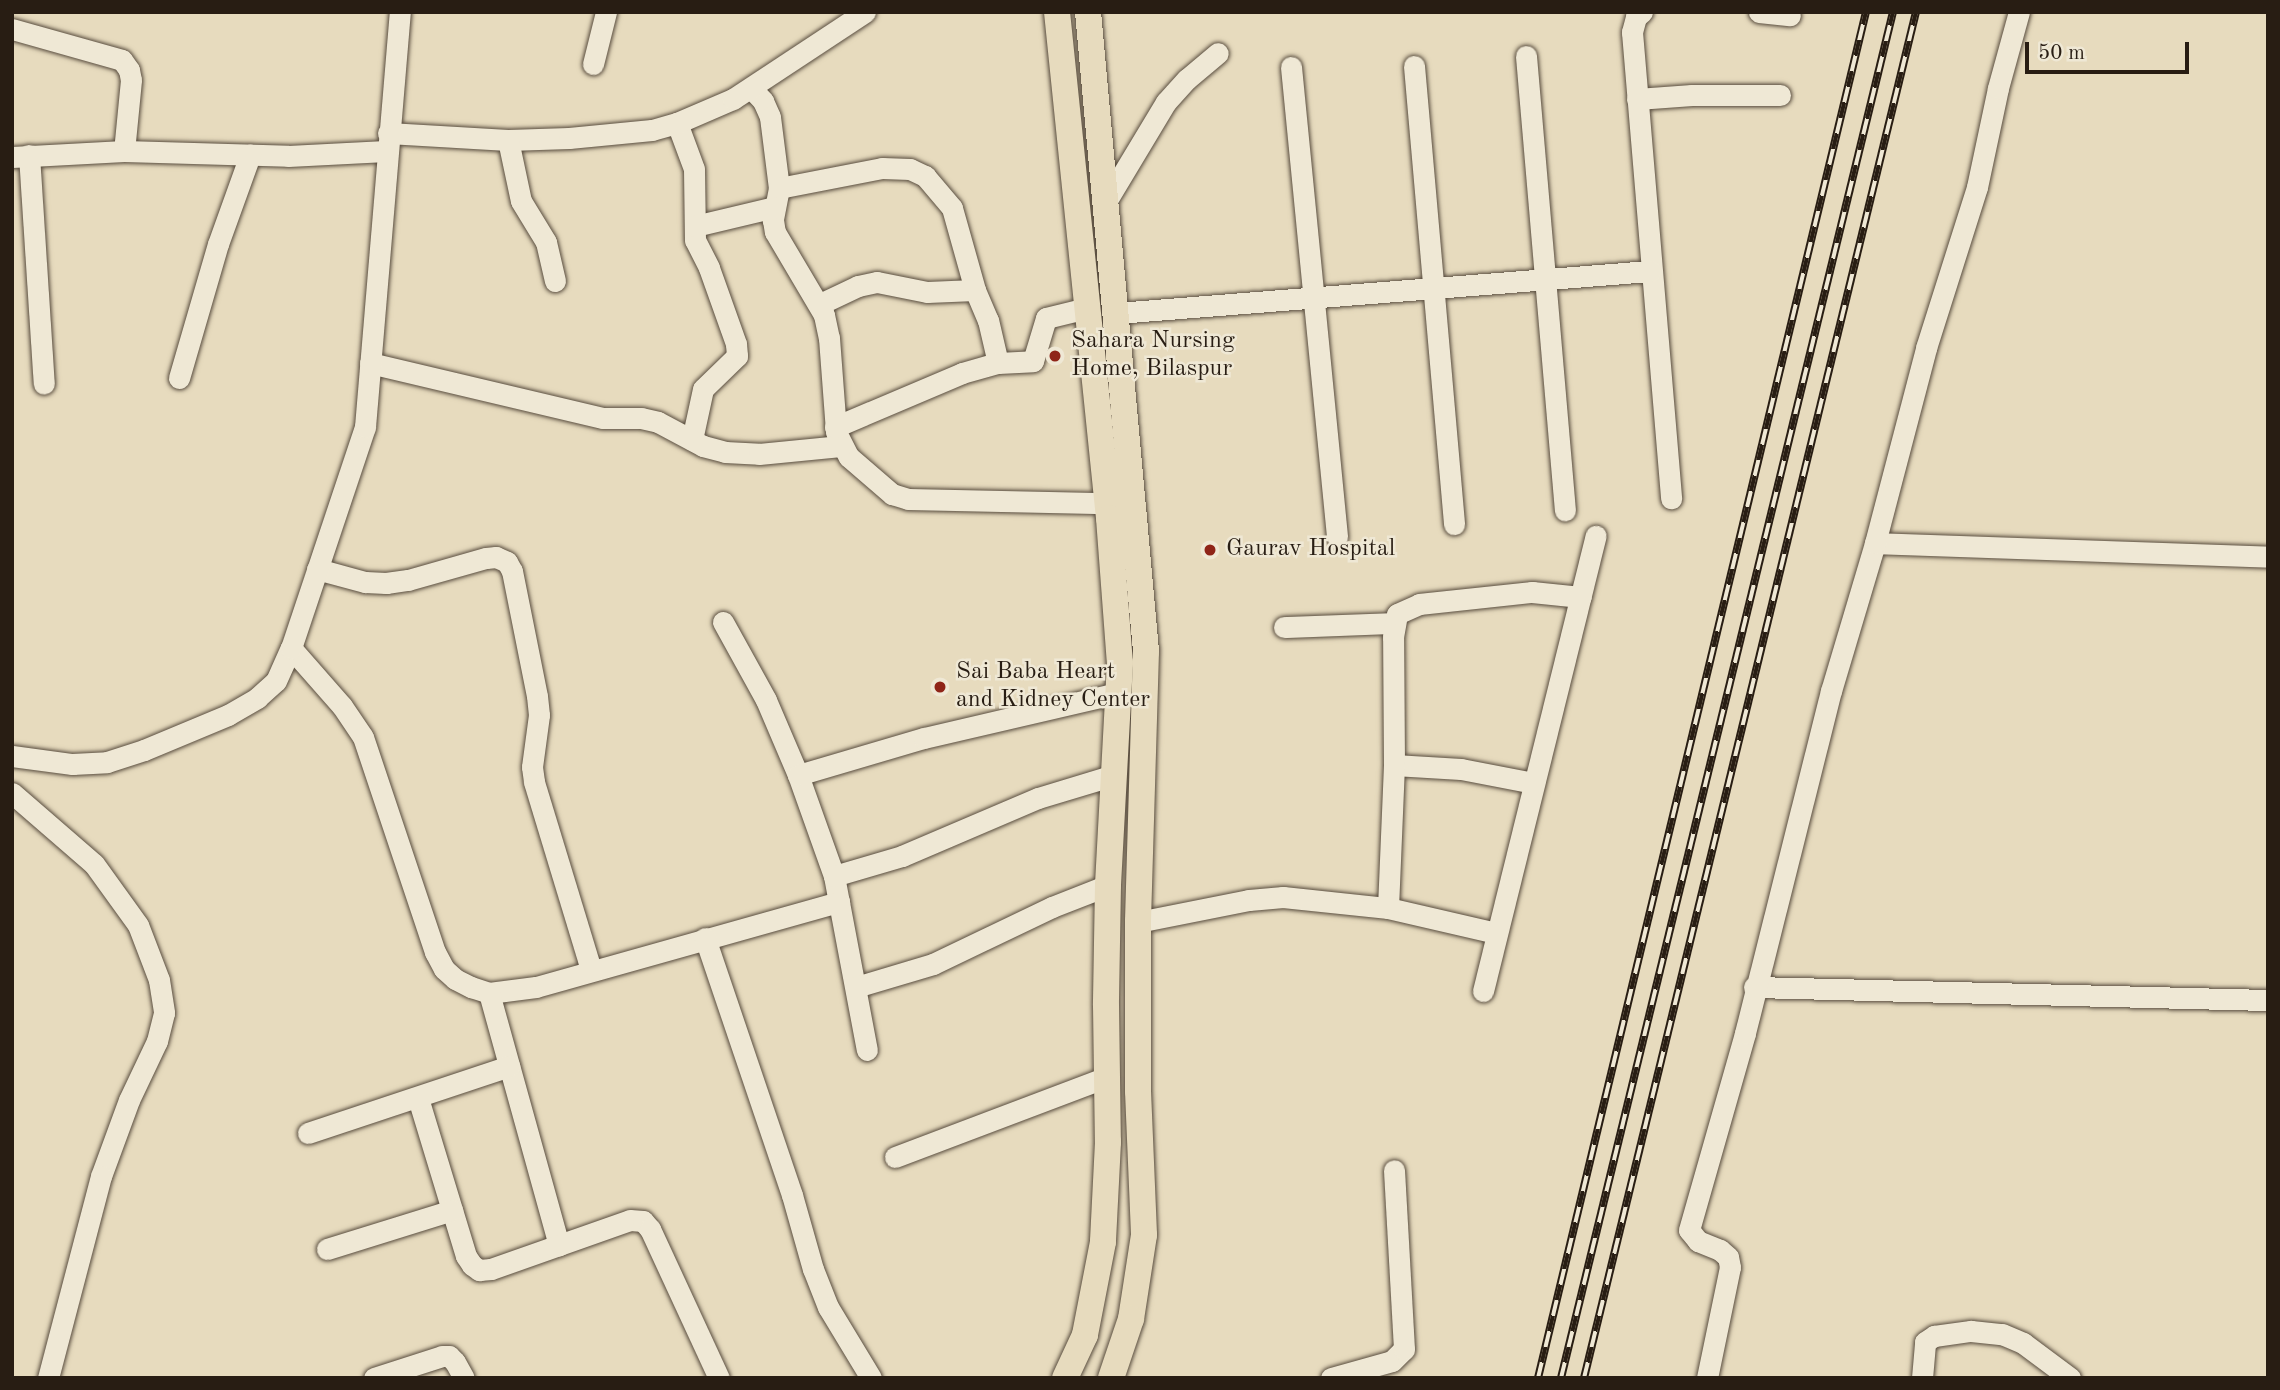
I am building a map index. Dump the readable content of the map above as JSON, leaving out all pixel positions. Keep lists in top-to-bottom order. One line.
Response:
{"places":["Sahara Nursing Home, Bilaspur","Gaurav Hospital","Sai Baba Heart and Kidney Center"],"scale_bar":"50 m"}
